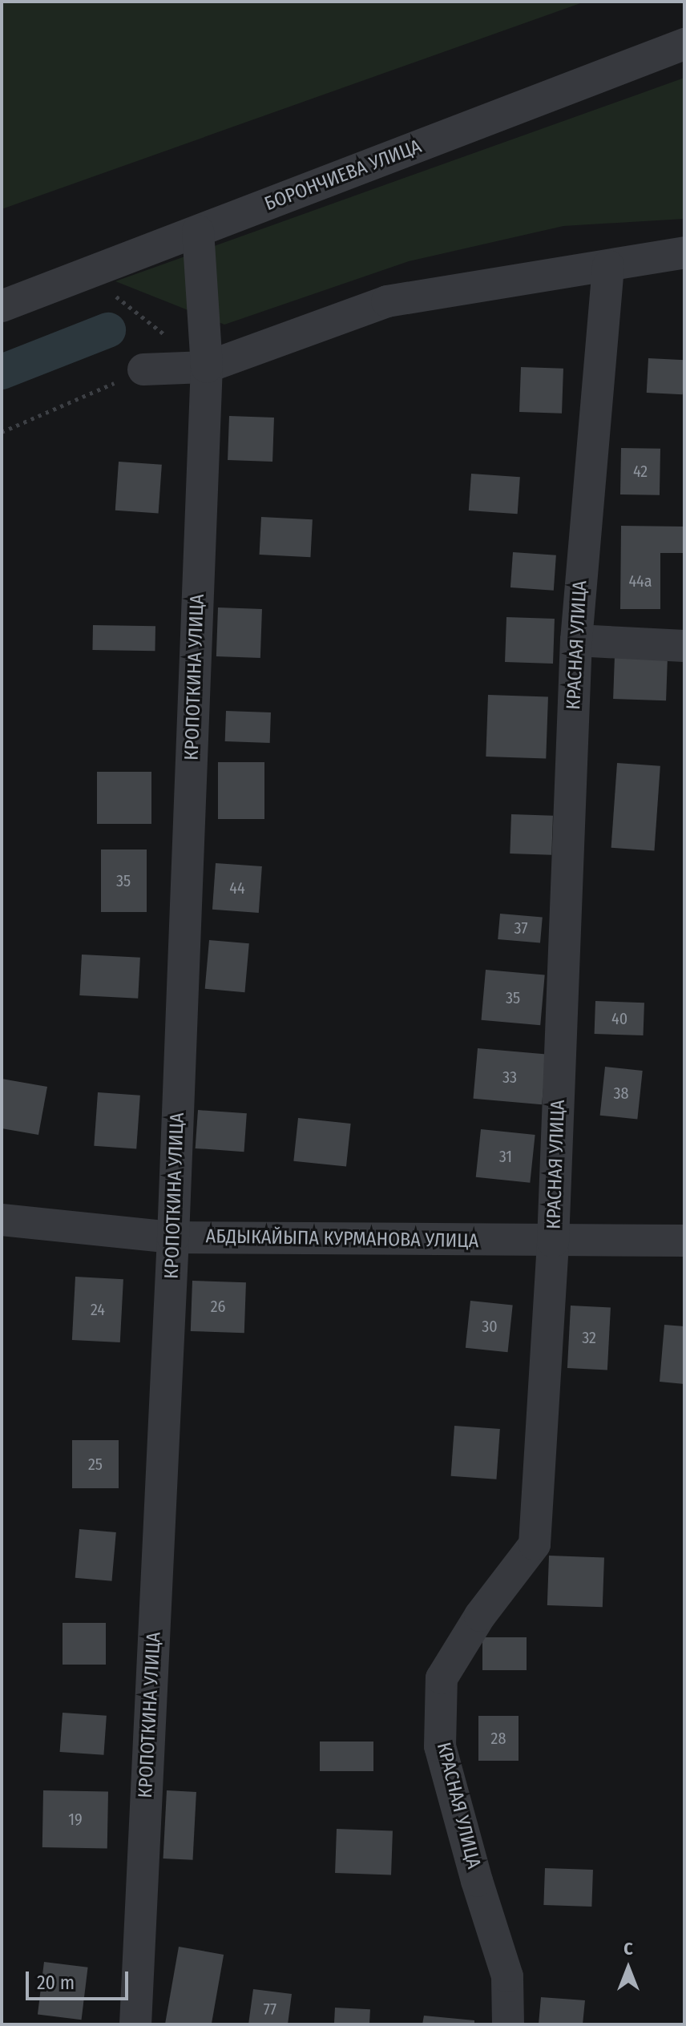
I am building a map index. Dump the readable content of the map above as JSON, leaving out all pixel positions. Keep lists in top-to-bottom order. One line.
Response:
{"streets":{"street":["БОРОНЧИЕВА УЛИЦА","КРАСНАЯ УЛИЦА","КРОПОТКИНА УЛИЦА","АБДЫКАЙЫПА КУРМАНОВА УЛИЦА"]},"crossings":[["БОРОНЧИЕВА УЛИЦА","КРОПОТКИНА УЛИЦА"],["КРАСНАЯ УЛИЦА","АБДЫКАЙЫПА КУРМАНОВА УЛИЦА"],["КРОПОТКИНА УЛИЦА","АБДЫКАЙЫПА КУРМАНОВА УЛИЦА"]],"house_numbers":["42","44а","35","44","37","35","40","33","38","31","26","24","30","32","25","28","19","77"],"scale_bar":"20 m","north":"top"}
